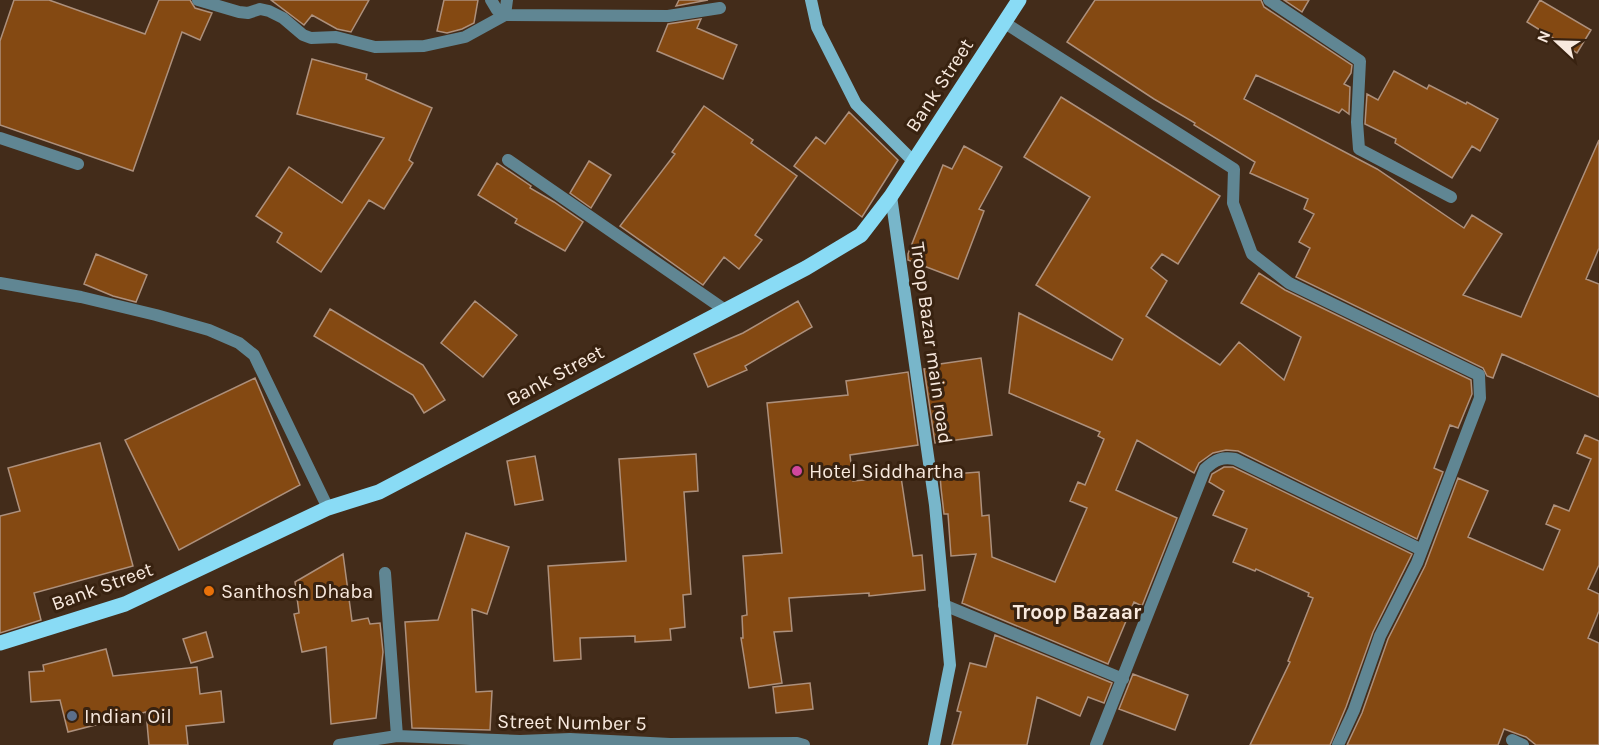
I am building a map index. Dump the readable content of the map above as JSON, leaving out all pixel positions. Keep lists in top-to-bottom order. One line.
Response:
{"streets":{"main road":["Bank Street"],"street":["Troop Bazar main road","Street Number 5"]},"crossings":[["Bank Street","Troop Bazar main road"]],"districts":["Troop Bazaar"],"places":["Hotel Siddhartha","Santhosh Dhaba","Indian Oil"],"north":"left"}
